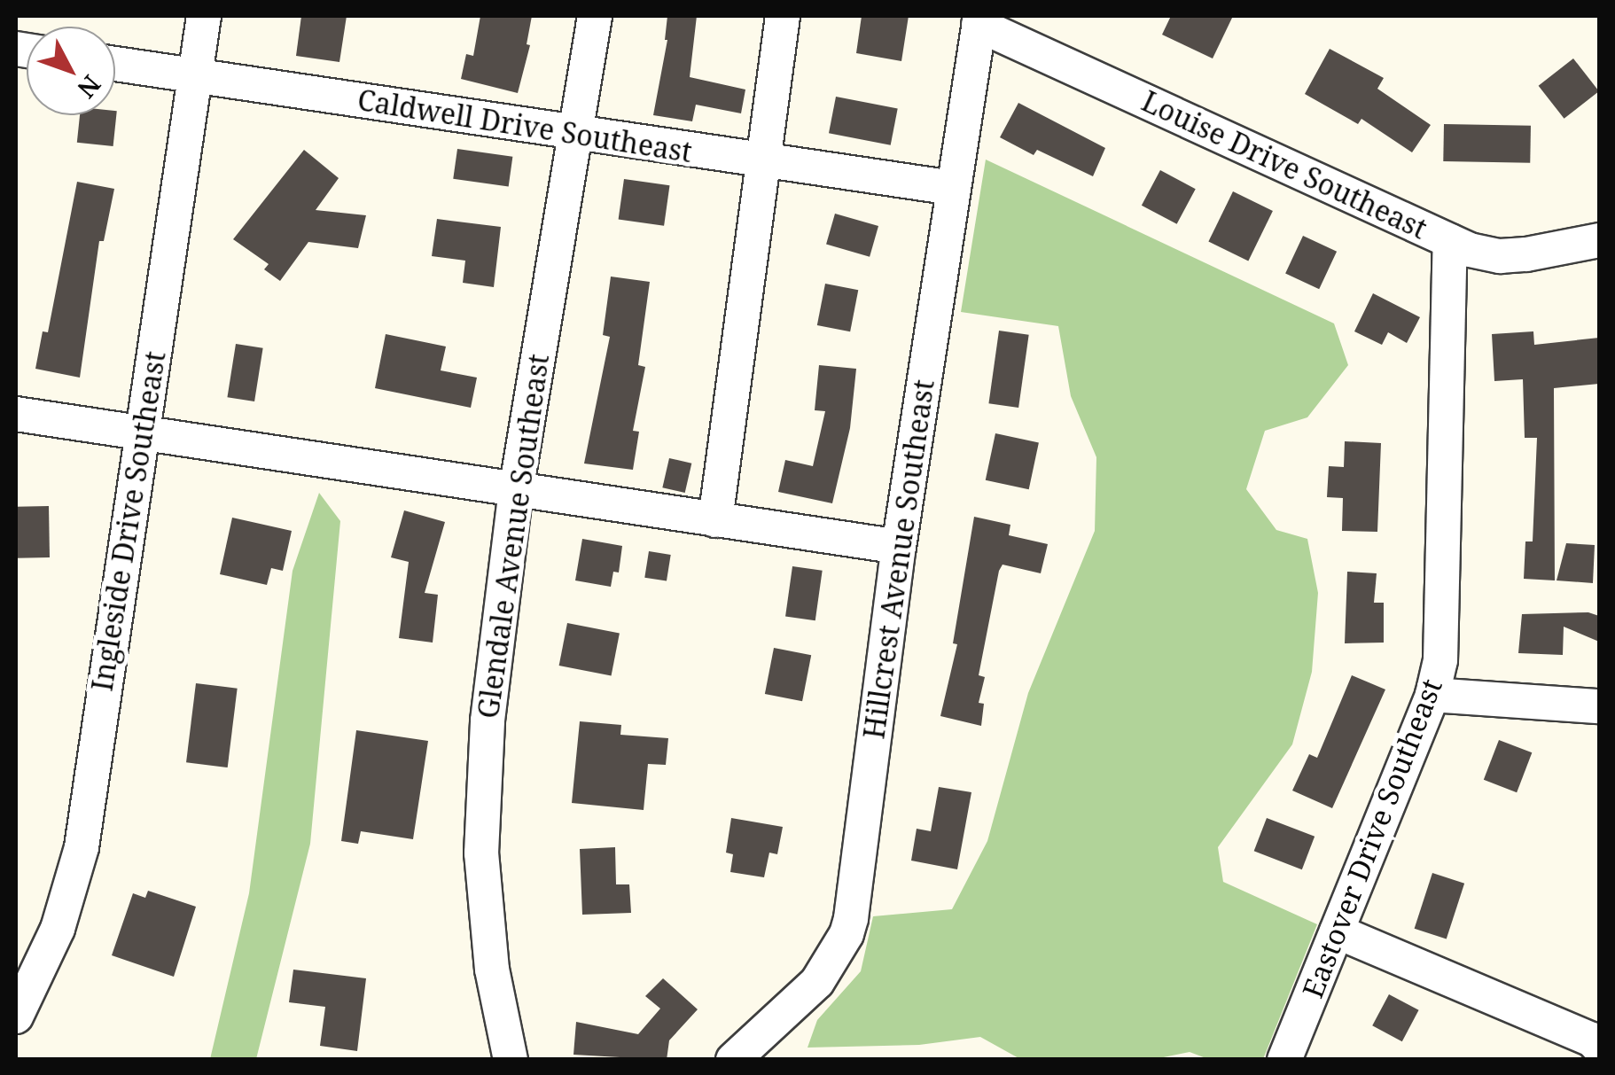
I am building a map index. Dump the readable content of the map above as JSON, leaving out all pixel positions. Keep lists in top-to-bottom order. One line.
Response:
{"streets":{"street":["Caldwell Drive Southeast","Louise Drive Southeast","Ingleside Drive Southeast","Glendale Avenue Southeast","Hillcrest Avenue Southeast","Eastover Drive Southeast"]},"crossings":[["Caldwell Drive Southeast","Ingleside Drive Southeast"],["Caldwell Drive Southeast","Glendale Avenue Southeast"],["Caldwell Drive Southeast","Hillcrest Avenue Southeast"],["Louise Drive Southeast","Hillcrest Avenue Southeast"],["Louise Drive Southeast","Eastover Drive Southeast"]],"north":"bottom right"}
